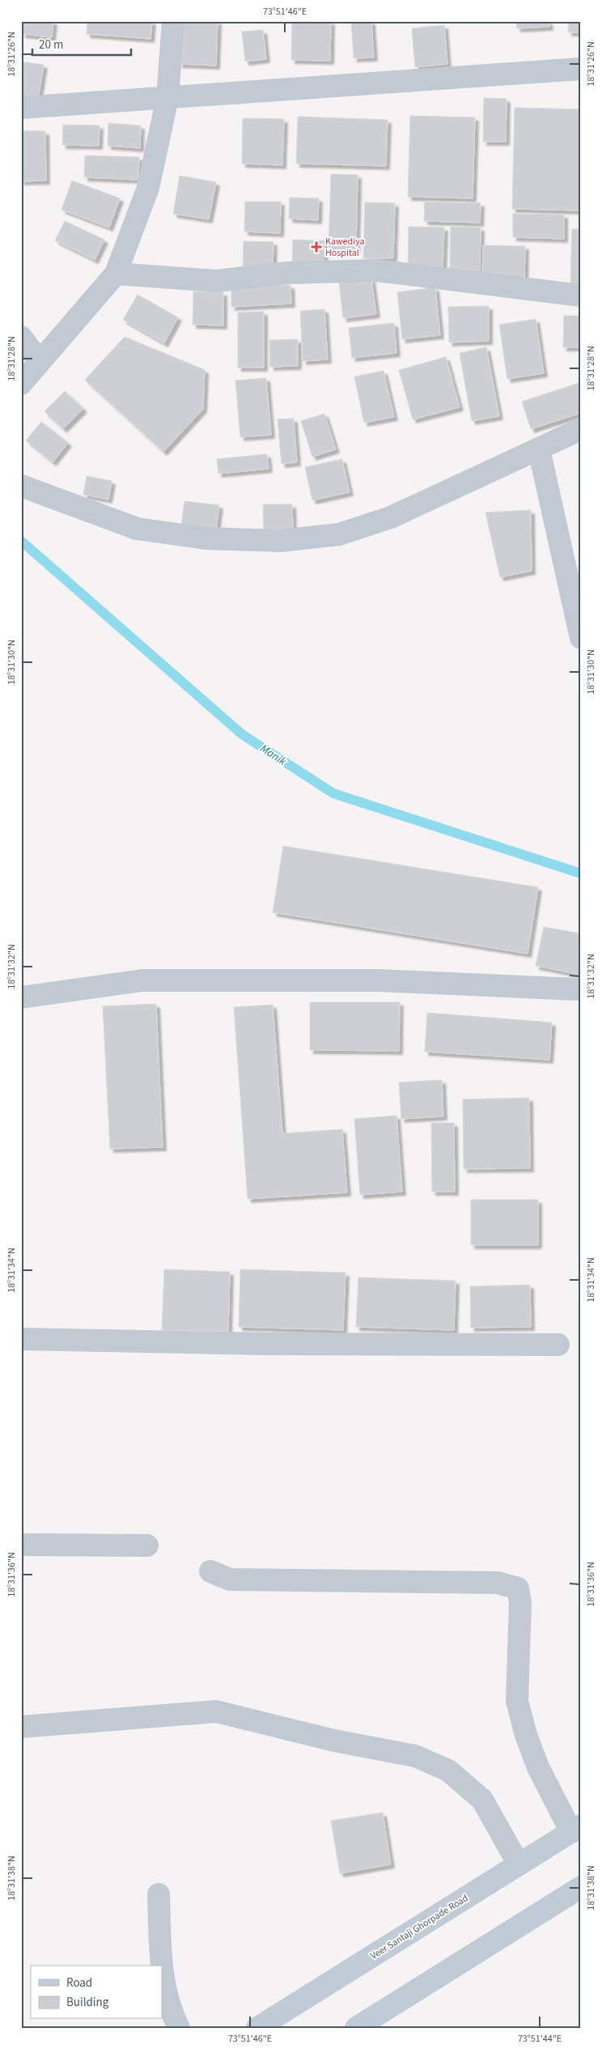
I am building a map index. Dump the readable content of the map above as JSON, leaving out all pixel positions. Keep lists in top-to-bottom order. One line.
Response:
{"streets":{"main road":["Veer Santaji Ghorpade Road"]},"water":["Manik"],"places":{"health":["Kawediya Hospital"]},"legend":["Road","Building"],"scale_bar":"20 m","coordinates":["73°51'46\"E","18°31'26\"N","18°31'28\"N","18°31'30\"N","18°31'32\"N","18°31'34\"N","18°31'36\"N","18°31'38\"N","73°51'44\"E"]}
